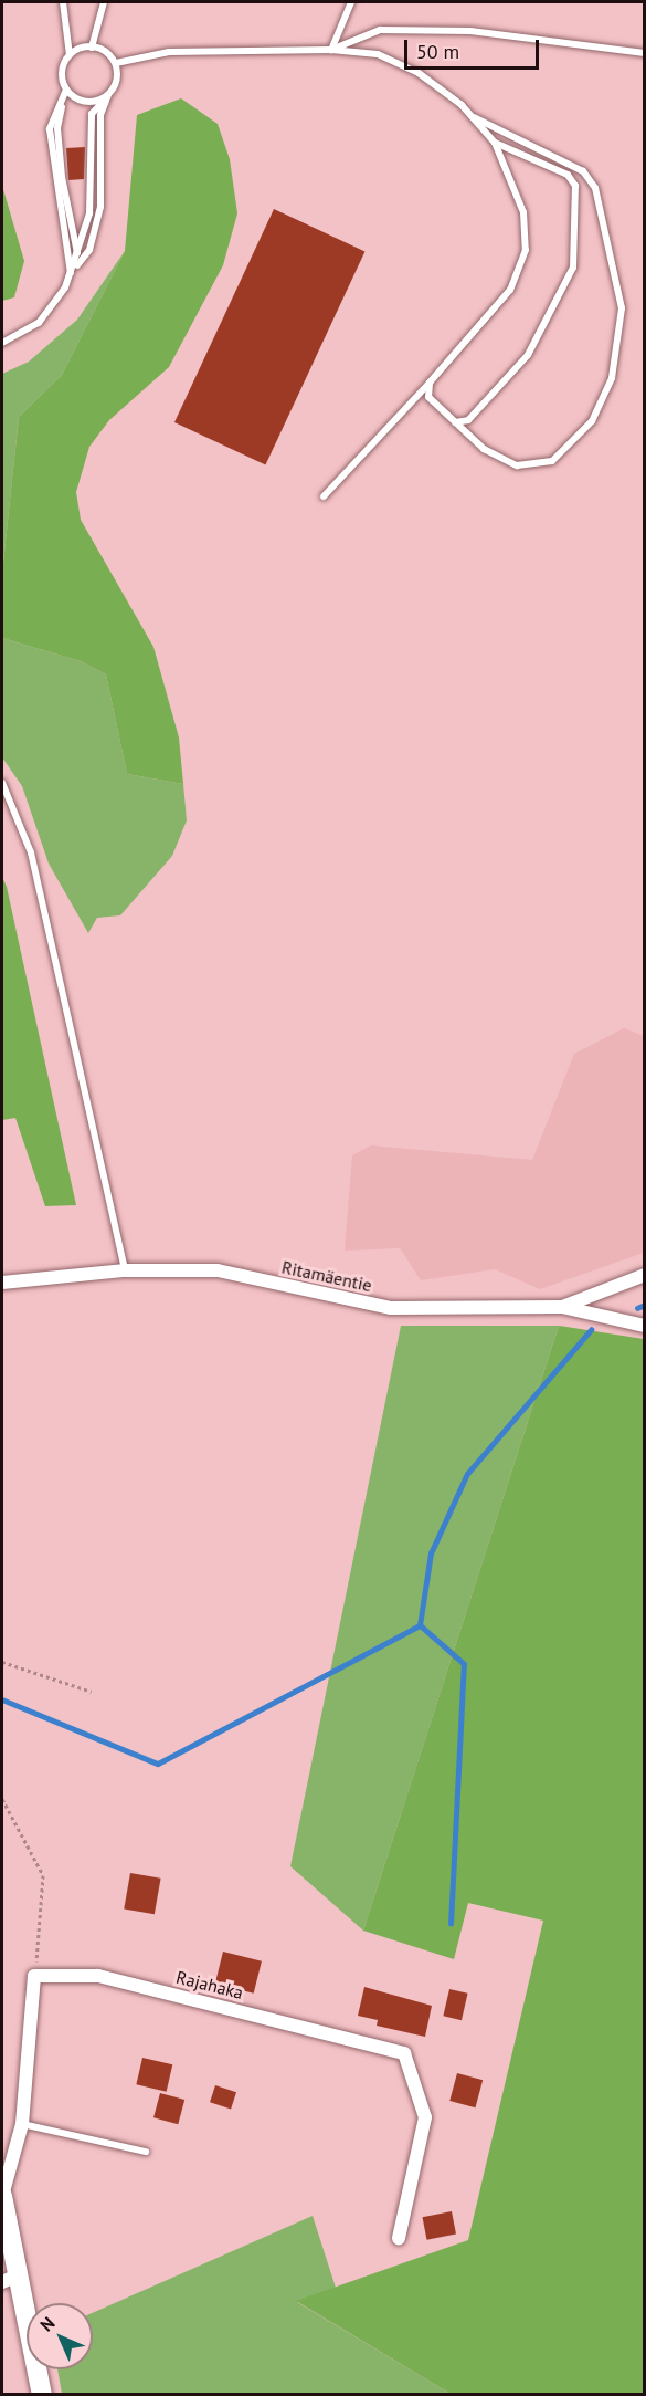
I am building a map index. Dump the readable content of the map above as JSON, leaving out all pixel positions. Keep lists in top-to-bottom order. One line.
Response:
{"streets":{"street":["Ritamäentie","Rajahaka"]},"scale_bar":"50 m","north":"top left"}
